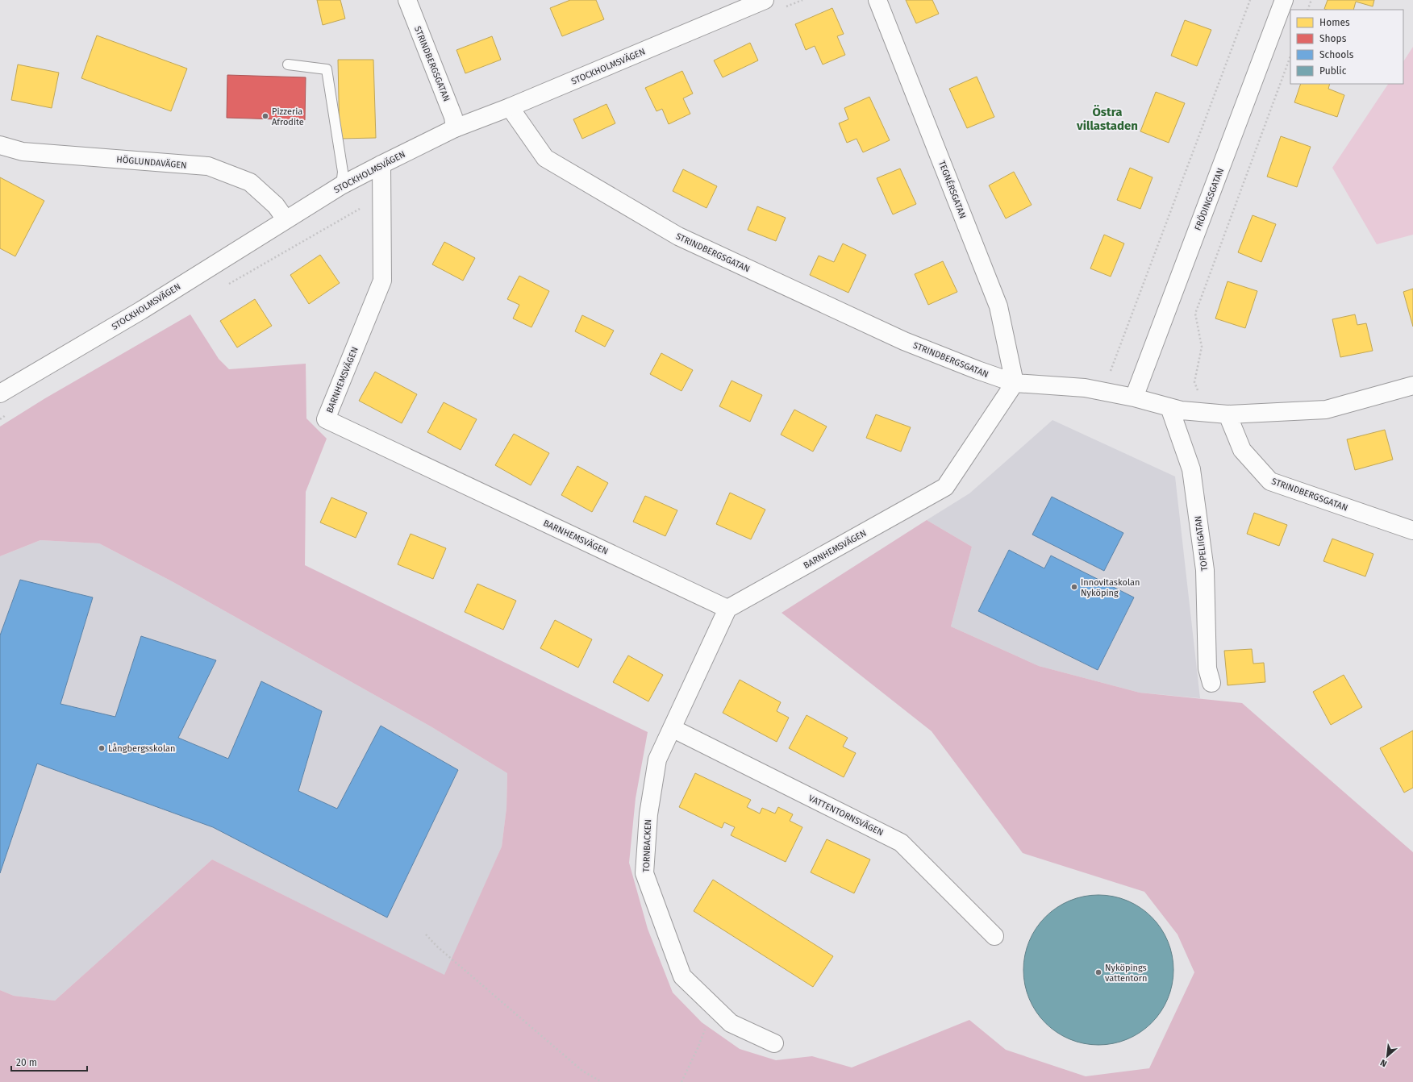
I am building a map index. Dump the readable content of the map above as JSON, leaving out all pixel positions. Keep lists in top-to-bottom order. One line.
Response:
{"streets":{"street":["STRINDBERGSGATAN","STOCKHOLMSVÄGEN","HÖGLUNDAVÄGEN","TEGNÉRSGATAN","FRÖDINGSGATAN","BARNHEMSVÄGEN","TOPELIIGATAN","VATTENTORNSVÄGEN","TORNBACKEN"]},"crossings":[["STRINDBERGSGATAN","STOCKHOLMSVÄGEN"],["STRINDBERGSGATAN","TEGNÉRSGATAN"],["STRINDBERGSGATAN","FRÖDINGSGATAN"],["STRINDBERGSGATAN","BARNHEMSVÄGEN"],["STRINDBERGSGATAN","TOPELIIGATAN"],["STOCKHOLMSVÄGEN","HÖGLUNDAVÄGEN"],["STOCKHOLMSVÄGEN","BARNHEMSVÄGEN"],["TEGNÉRSGATAN","BARNHEMSVÄGEN"],["BARNHEMSVÄGEN","TORNBACKEN"],["VATTENTORNSVÄGEN","TORNBACKEN"]],"districts":["Östra villastaden"],"places":["Pizzeria Afrodite","Innovitaskolan Nyköping","Långbergsskolan","Nyköpings vattentorn"],"legend":["Homes","Shops","Schools","Public"],"scale_bar":"20 m","north":"bottom left"}
